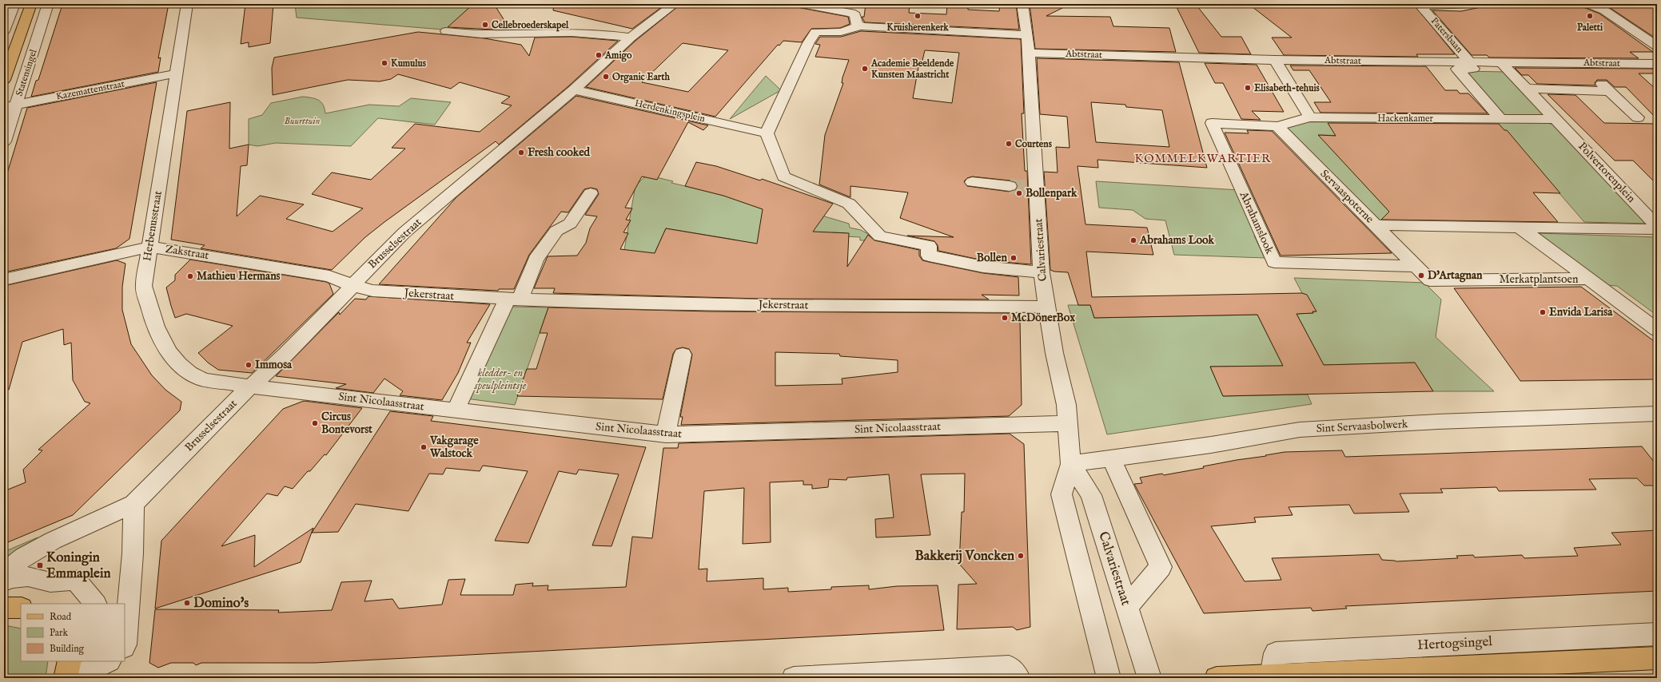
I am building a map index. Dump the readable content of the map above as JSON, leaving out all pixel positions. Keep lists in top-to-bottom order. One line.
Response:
{"streets":{"main road":["Statensingel","Hertogsingel"],"street":["Patersbaan","Abtstraat","Kazemattenstraat","Herdenkingsplein","Hackenkamer","Polvertorenplein","Servaaspoterne","Abrahamslook","Herbenusstraat","Brusselsestraat","Calvariestraat","Zakstraat","Merkatplantsoen","Jekerstraat","Sint Nicolaasstraat","Sint Servaasbolwerk"]},"crossings":[["Patersbaan","Abtstraat"],["Abtstraat","Polvertorenplein"],["Abtstraat","Calvariestraat"],["Statensingel","Kazemattenstraat"],["Kazemattenstraat","Herbenusstraat"],["Herdenkingsplein","Brusselsestraat"],["Hackenkamer","Servaaspoterne"],["Hackenkamer","Abrahamslook"],["Servaaspoterne","Abrahamslook"],["Servaaspoterne","Merkatplantsoen"],["Abrahamslook","Merkatplantsoen"],["Herbenusstraat","Brusselsestraat"],["Herbenusstraat","Zakstraat"],["Herbenusstraat","Sint Nicolaasstraat"],["Brusselsestraat","Zakstraat"],["Brusselsestraat","Jekerstraat"],["Brusselsestraat","Sint Nicolaasstraat"],["Calvariestraat","Jekerstraat"],["Calvariestraat","Sint Nicolaasstraat"],["Calvariestraat","Sint Servaasbolwerk"],["Zakstraat","Jekerstraat"]],"districts":["KOMMELKWARTIER"],"parks":["Buurttuin","kledder- en speulpleintsje"],"places":{"other":["Kruisherenkerk","Paletti","Cellebroederskapel","Amigo","Kumulus","Academie Beeldende Kunsten Maastricht","Organic Earth","Elisabeth-tehuis","Courtens","Fresh cooked","Bollenpark","Abrahams Look","Bollen","D'Artagnan","Mathieu Hermans","Envida Larisa","McDönerBox","Immosa","Circus Bontevorst","Vakgarage Walstock","Bakkerij Voncken","Domino's"],"transit":["Koningin Emmaplein"]},"legend":["Road","Park","Building"]}
